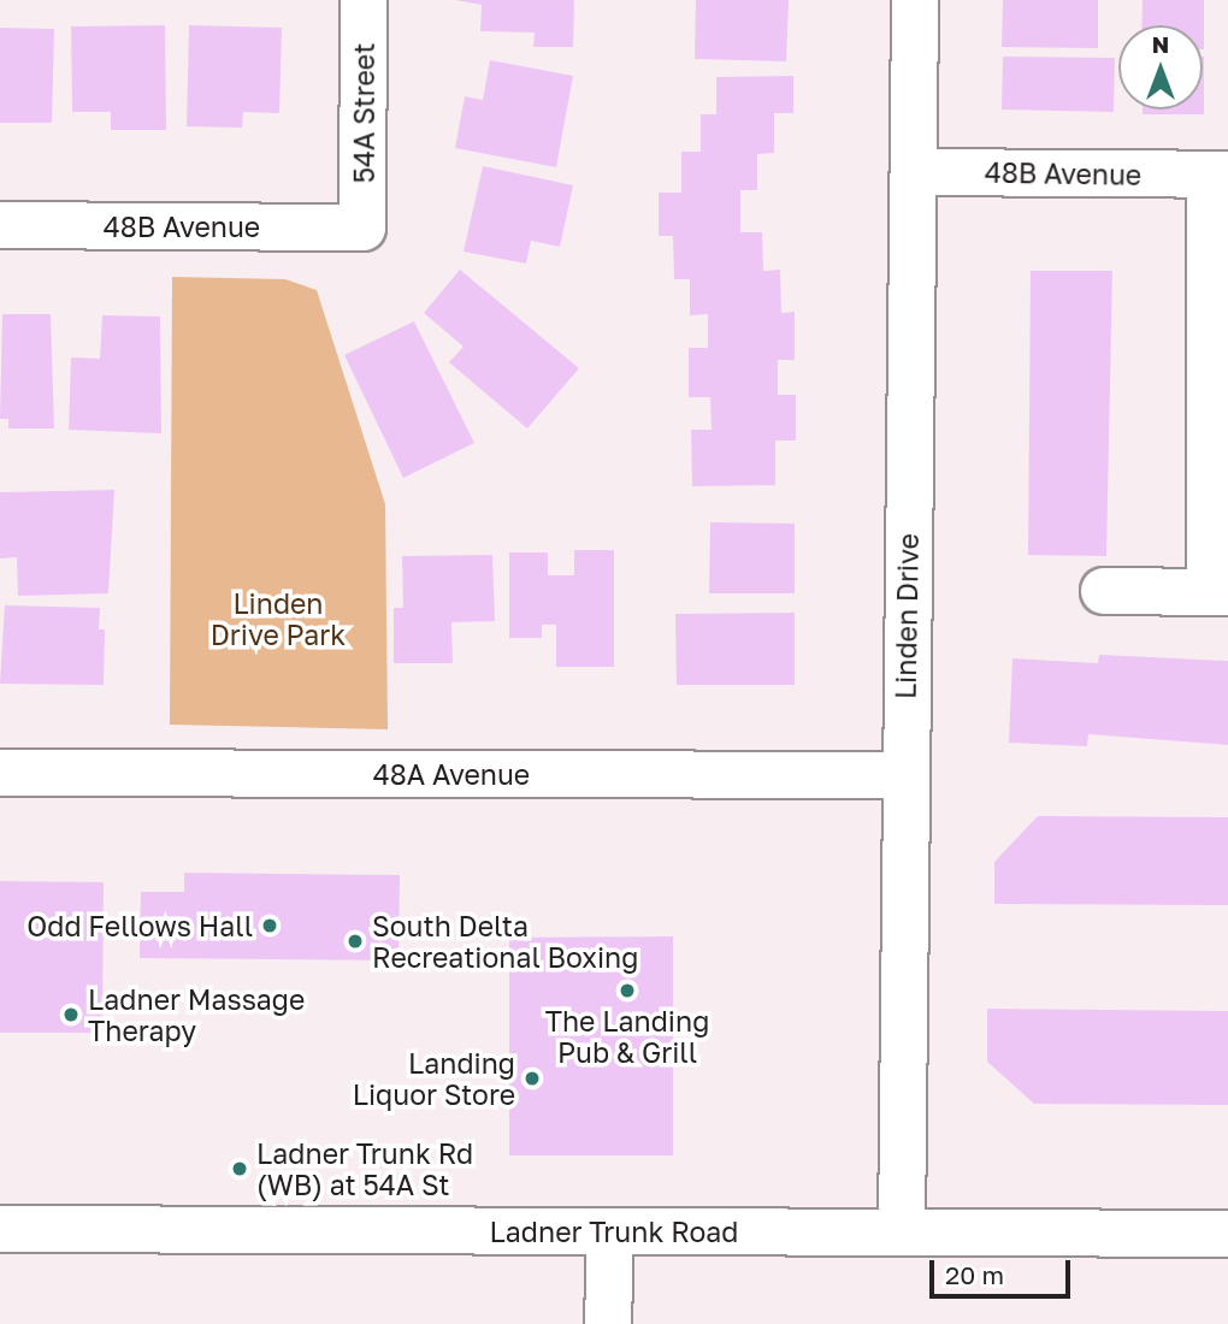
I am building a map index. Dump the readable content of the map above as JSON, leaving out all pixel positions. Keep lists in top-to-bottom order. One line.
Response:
{"streets":{"street":["54A Street","48B Avenue","Linden Drive","48A Avenue","Ladner Trunk Road"]},"crossings":[["54A Street","48B Avenue"],["48B Avenue","Linden Drive"],["Linden Drive","48A Avenue"],["Linden Drive","Ladner Trunk Road"]],"parks":["Linden Drive Park"],"places":["Odd Fellows Hall","South Delta Recreational Boxing","The Landing Pub & Grill","Ladner Massage Therapy","Landing Liquor Store","Ladner Trunk Rd (WB) at 54A St"],"scale_bar":"20 m","north":"top"}
